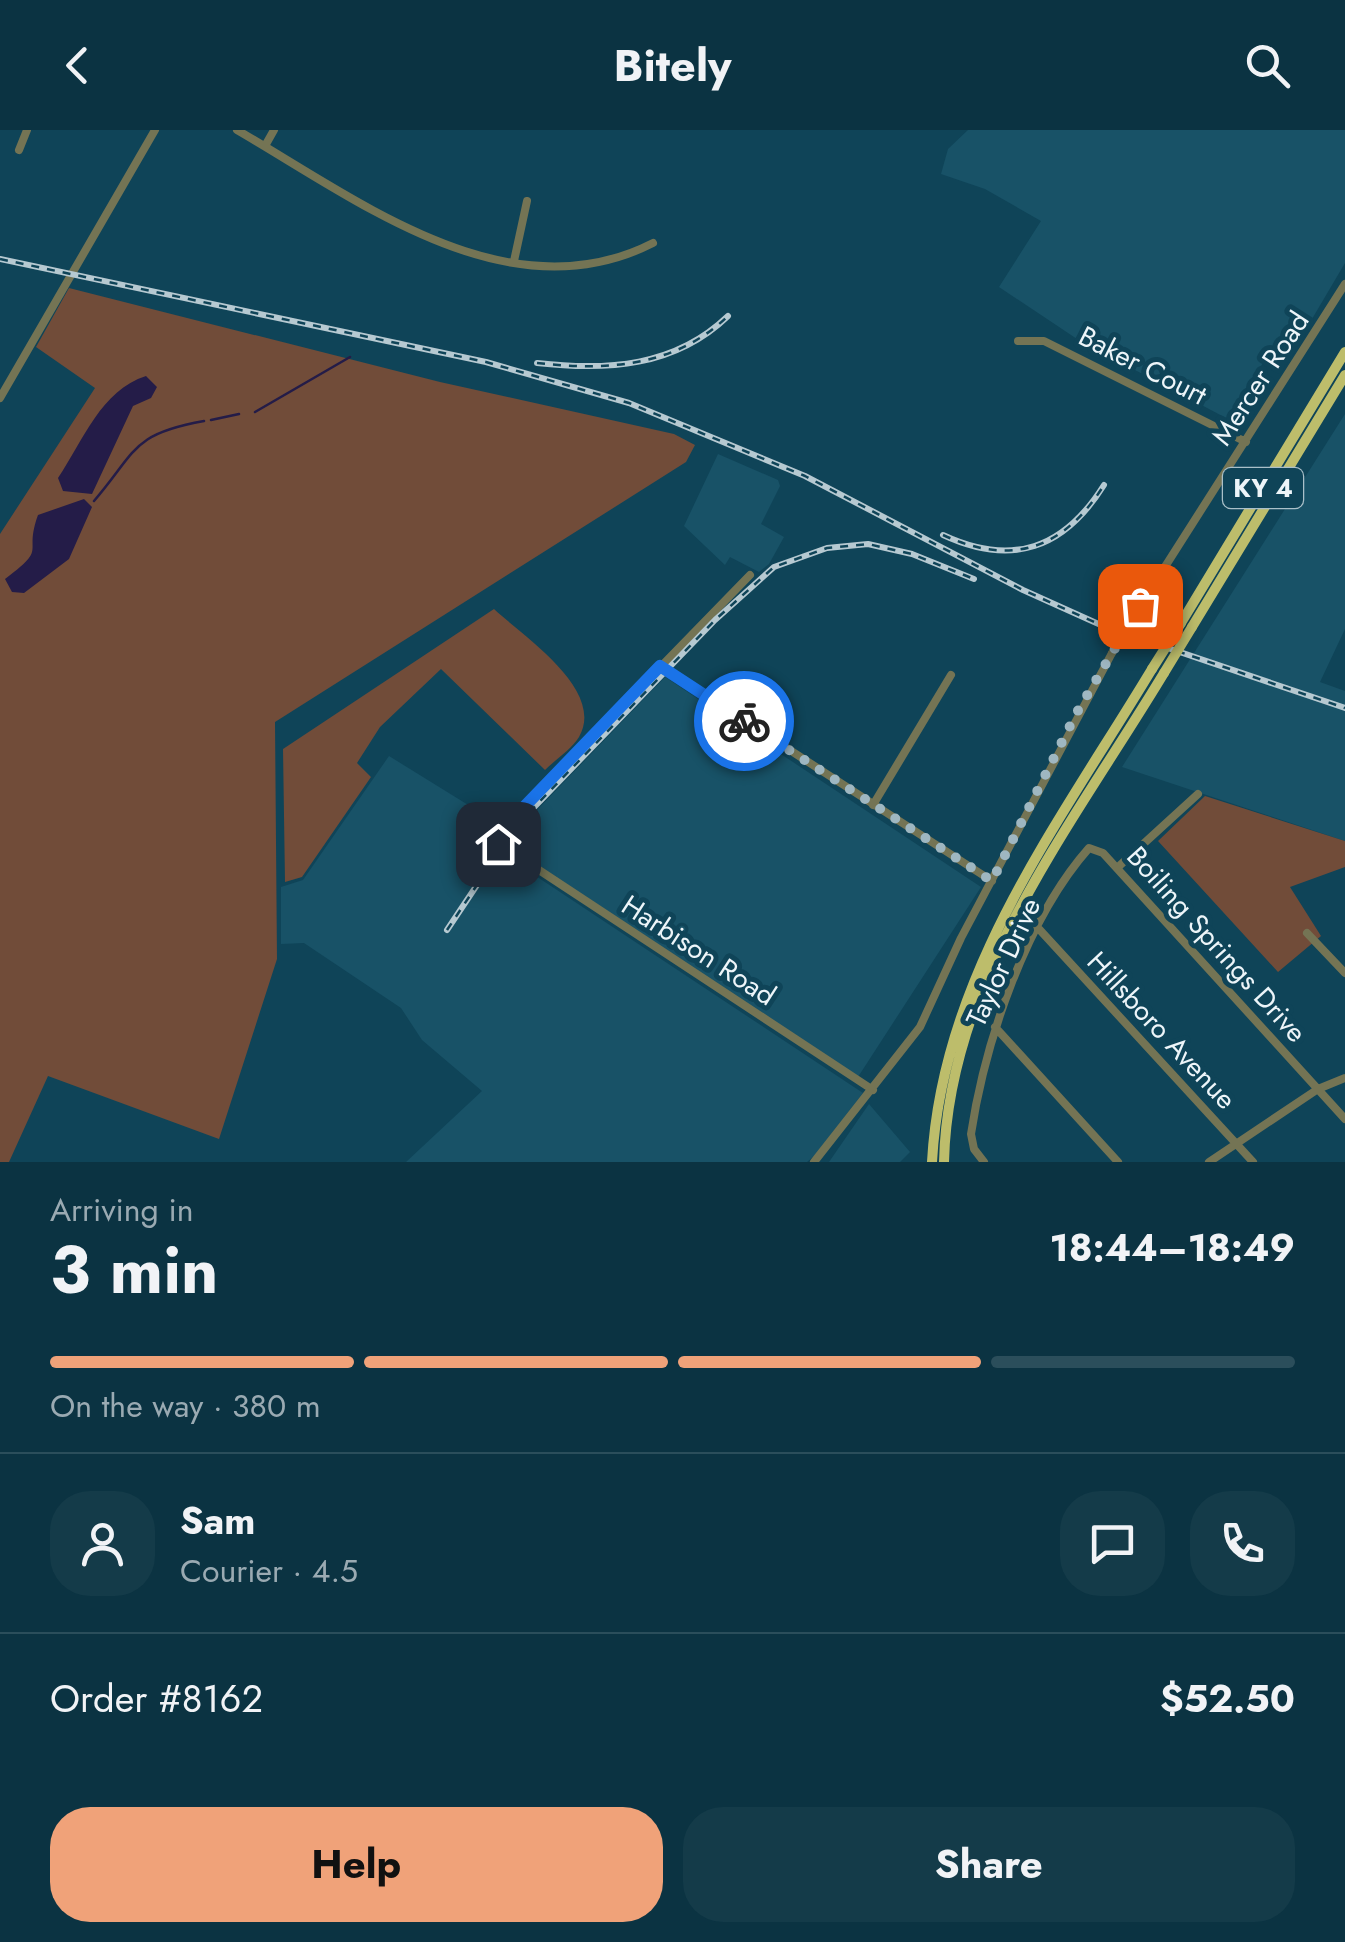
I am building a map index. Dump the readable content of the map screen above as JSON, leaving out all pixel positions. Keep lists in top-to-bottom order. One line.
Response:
{"streets":{"highway":["KY 4"],"street":["Baker Court","Mercer Road","Boiling Springs Drive","Harbison Road","Taylor Drive","Hillsboro Avenue"]},"crossings":[["Baker Court","Mercer Road"],["Mercer Road","Harbison Road"],["Boiling Springs Drive","Taylor Drive"],["Taylor Drive","Hillsboro Avenue"]],"page":{"header":"Bitely","heading":["3 min","Arriving in","18:44–18:49"],"panel":["Sam","Courier · 4.5","Order #8162","$52.50"],"bar":"On the way · 380 m","buttons":["Help","Share"]}}
